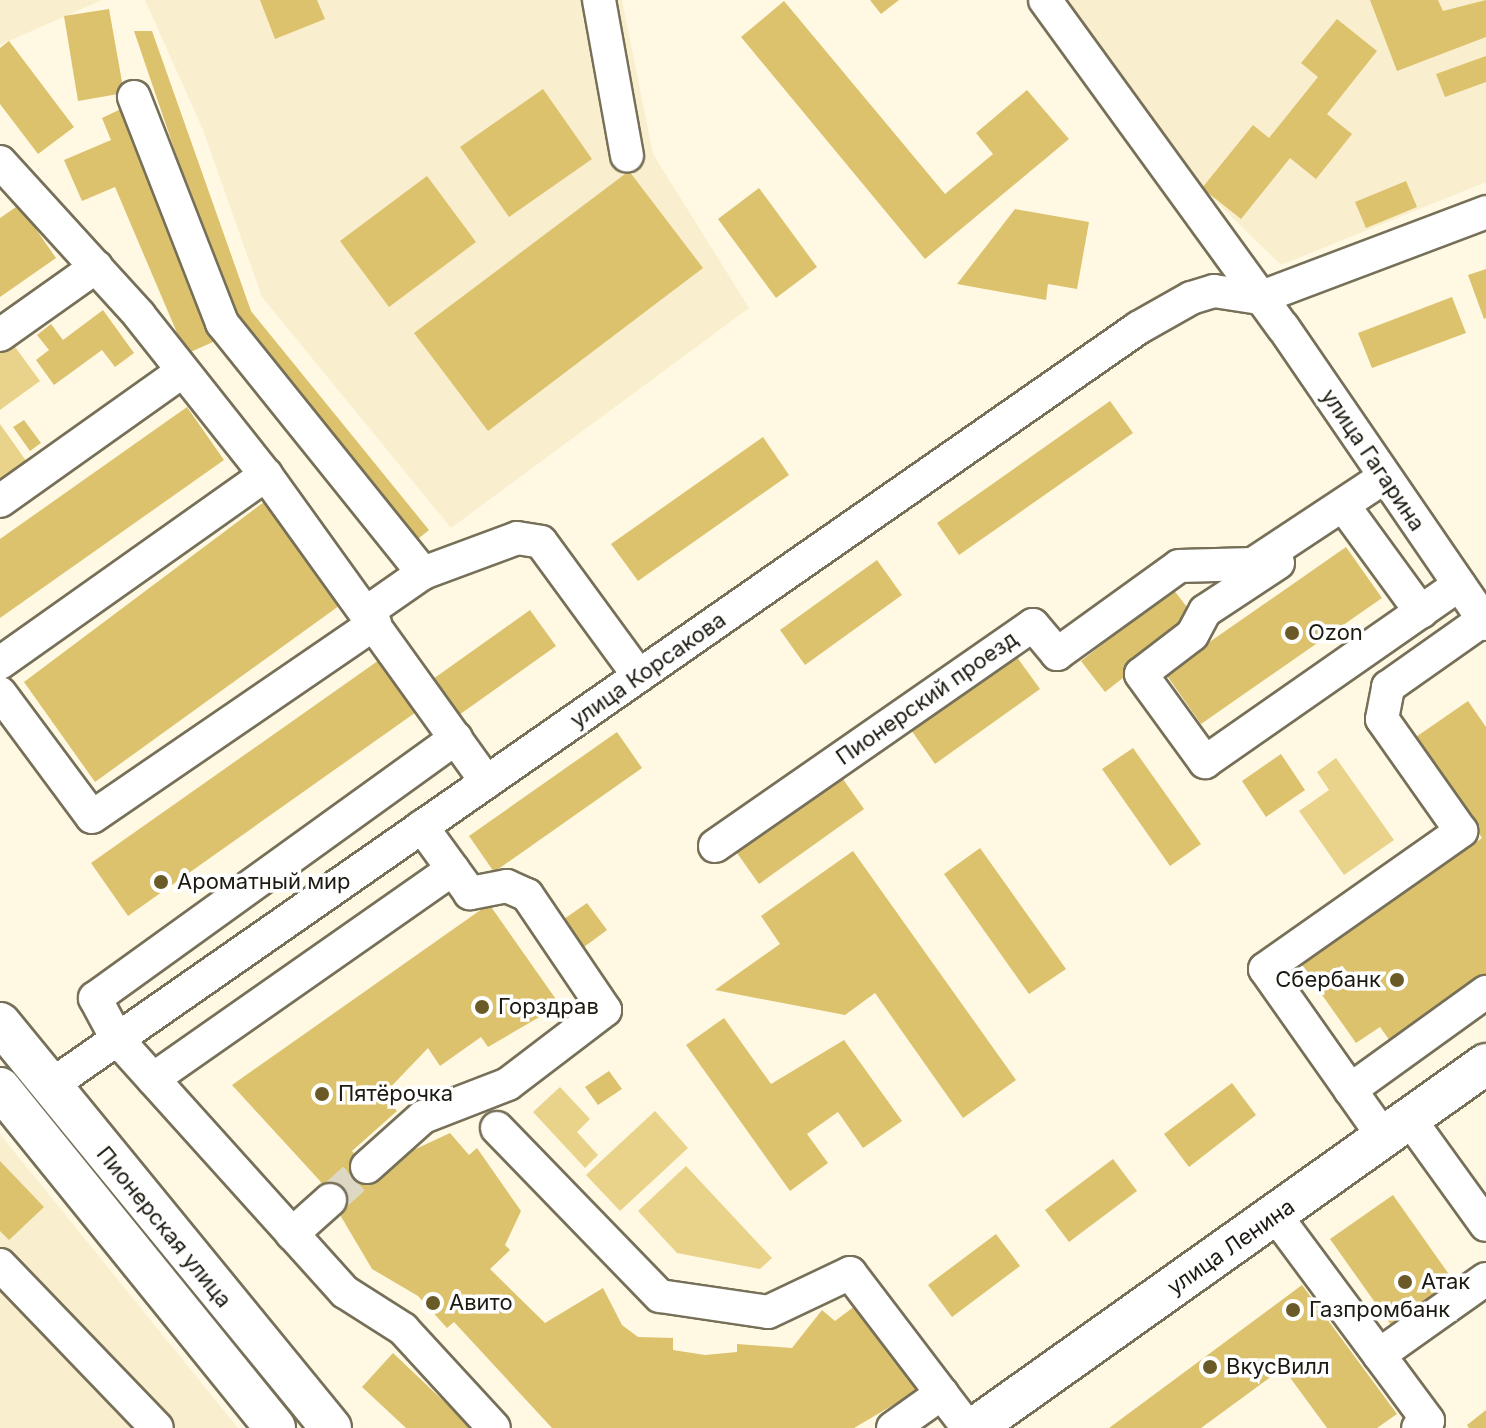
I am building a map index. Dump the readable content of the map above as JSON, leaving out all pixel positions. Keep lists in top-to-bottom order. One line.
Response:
{"streets":{"main road":["Пионерская улица","улица Ленина"],"street":["улица Гагарина","улица Корсакова","Пионерский проезд"]},"crossings":[["улица Гагарина","улица Корсакова"],["улица Гагарина","Пионерский проезд"],["улица Корсакова","Пионерская улица"]],"places":["Ozon","Ароматный мир","Сбербанк","Горздрав","Пятёрочка","Атак","Авито","Газпромбанк","ВкусВилл"]}
